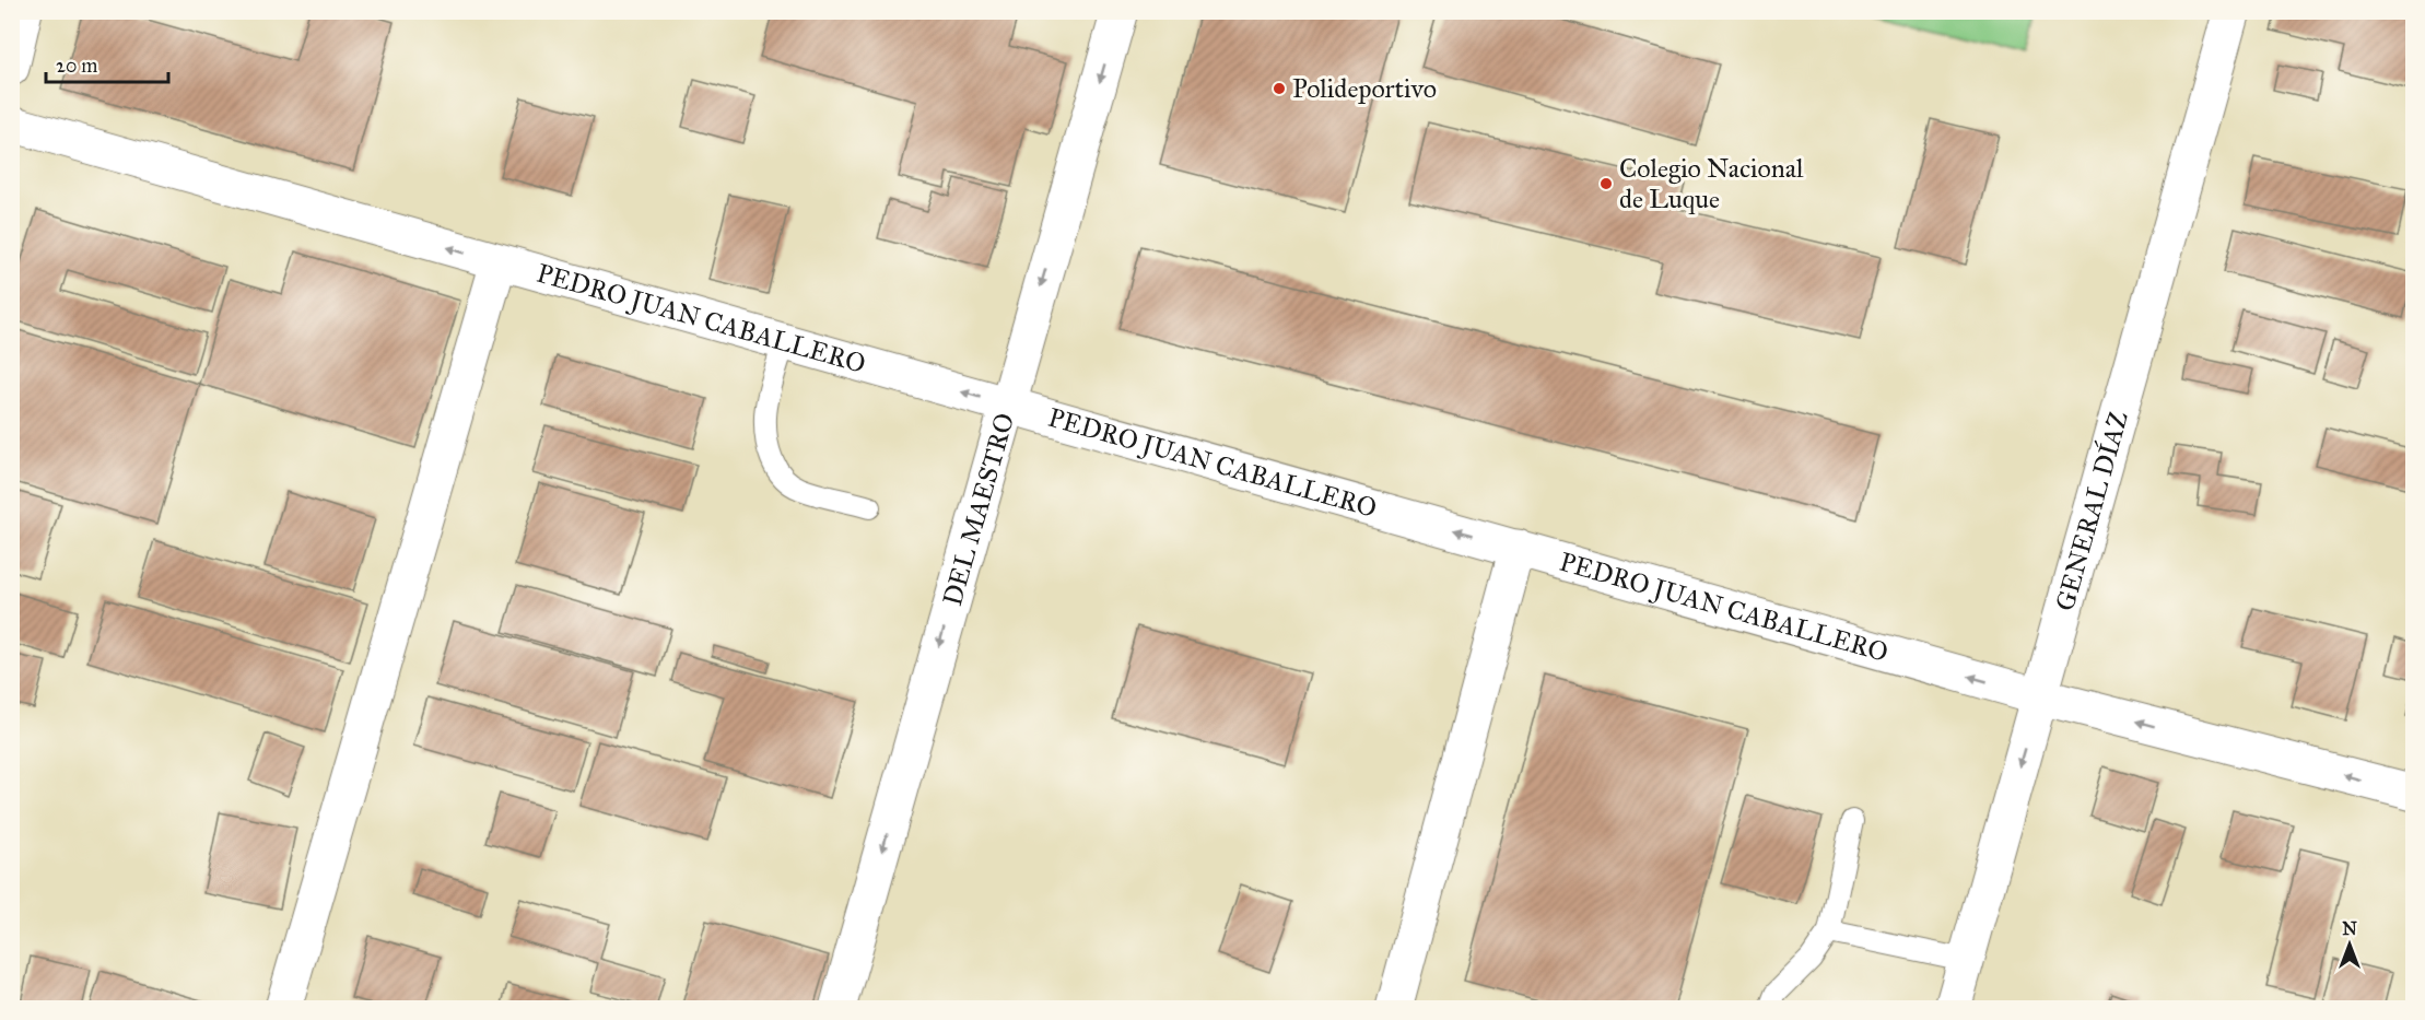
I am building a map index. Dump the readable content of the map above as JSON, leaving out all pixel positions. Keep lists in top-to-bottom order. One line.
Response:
{"streets":{"street":["PEDRO JUAN CABALLERO","DEL MAESTRO","GENERAL DÍAZ"]},"crossings":[["PEDRO JUAN CABALLERO","DEL MAESTRO"],["PEDRO JUAN CABALLERO","GENERAL DÍAZ"]],"one_way":["PEDRO JUAN CABALLERO","DEL MAESTRO"],"places":["Polideportivo","Colegio Nacional de Luque"],"scale_bar":"20 m","north":"top"}
